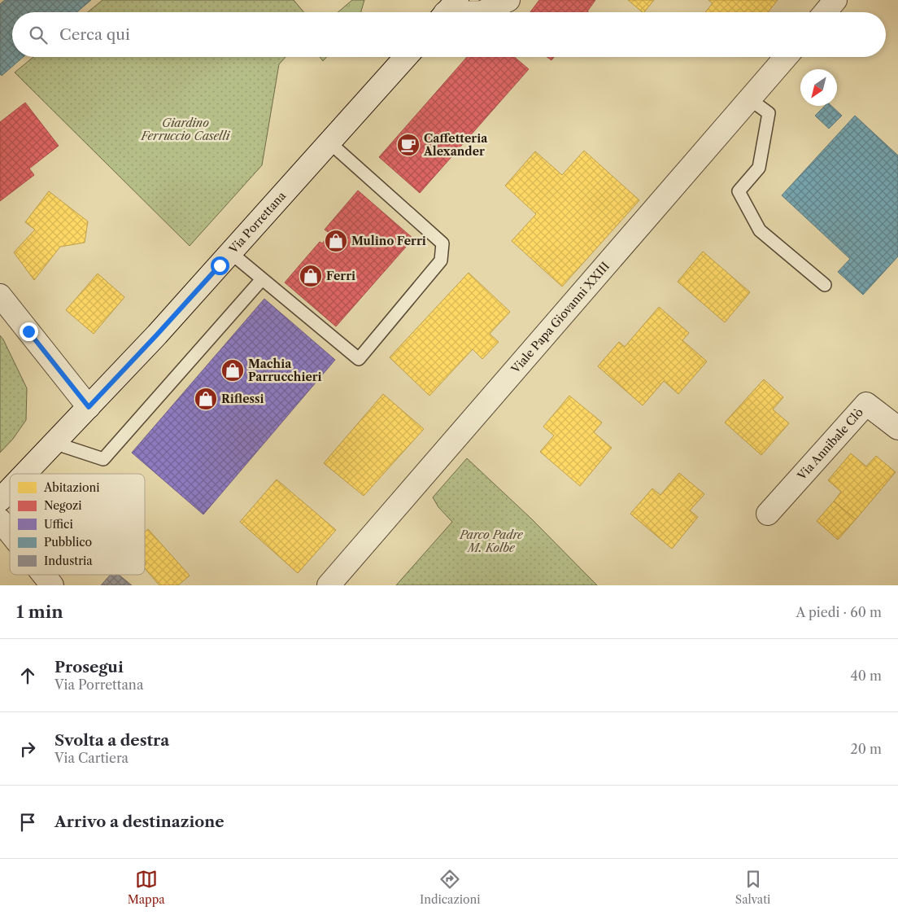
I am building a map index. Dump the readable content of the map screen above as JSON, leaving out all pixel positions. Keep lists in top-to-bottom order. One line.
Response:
{"streets":{"street":["Via Porrettana","Viale Papa Giovanni XXIII","Via Annibale Clò"]},"parks":["Giardino Ferruccio Caselli","Parco Padre M. Kolbe"],"places":{"cafe":["Caffetteria Alexander"],"shop":["Mulino Ferri","Ferri","Machia Parrucchieri","Riflessi"]},"legend":["Abitazioni","Negozi","Uffici","Pubblico","Industria"],"north":"bottom left","page":{"search":"Cerca qui","heading":["1 min","A piedi · 60 m"],"list":[["Prosegui","Via Porrettana","40 m"],["Svolta a destra","Via Cartiera","20 m"],"Arrivo a destinazione"],"nav":["Mappa","Indicazioni","Salvati"]}}
